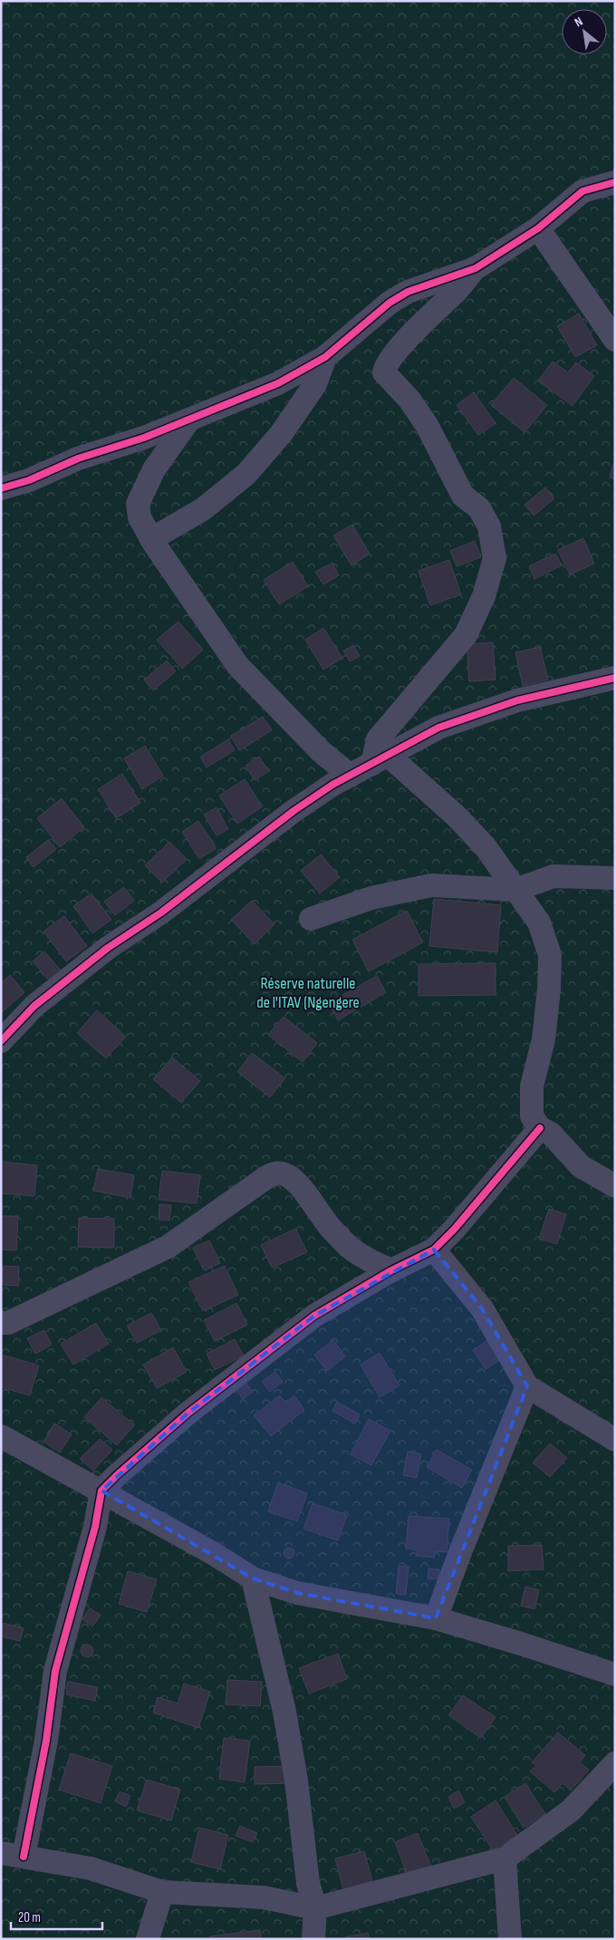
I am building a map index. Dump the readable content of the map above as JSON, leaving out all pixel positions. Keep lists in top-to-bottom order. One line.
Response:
{"parks":["Réserve naturelle de l'ITAV (Ngengere"],"scale_bar":"20 m","north":"top left"}
